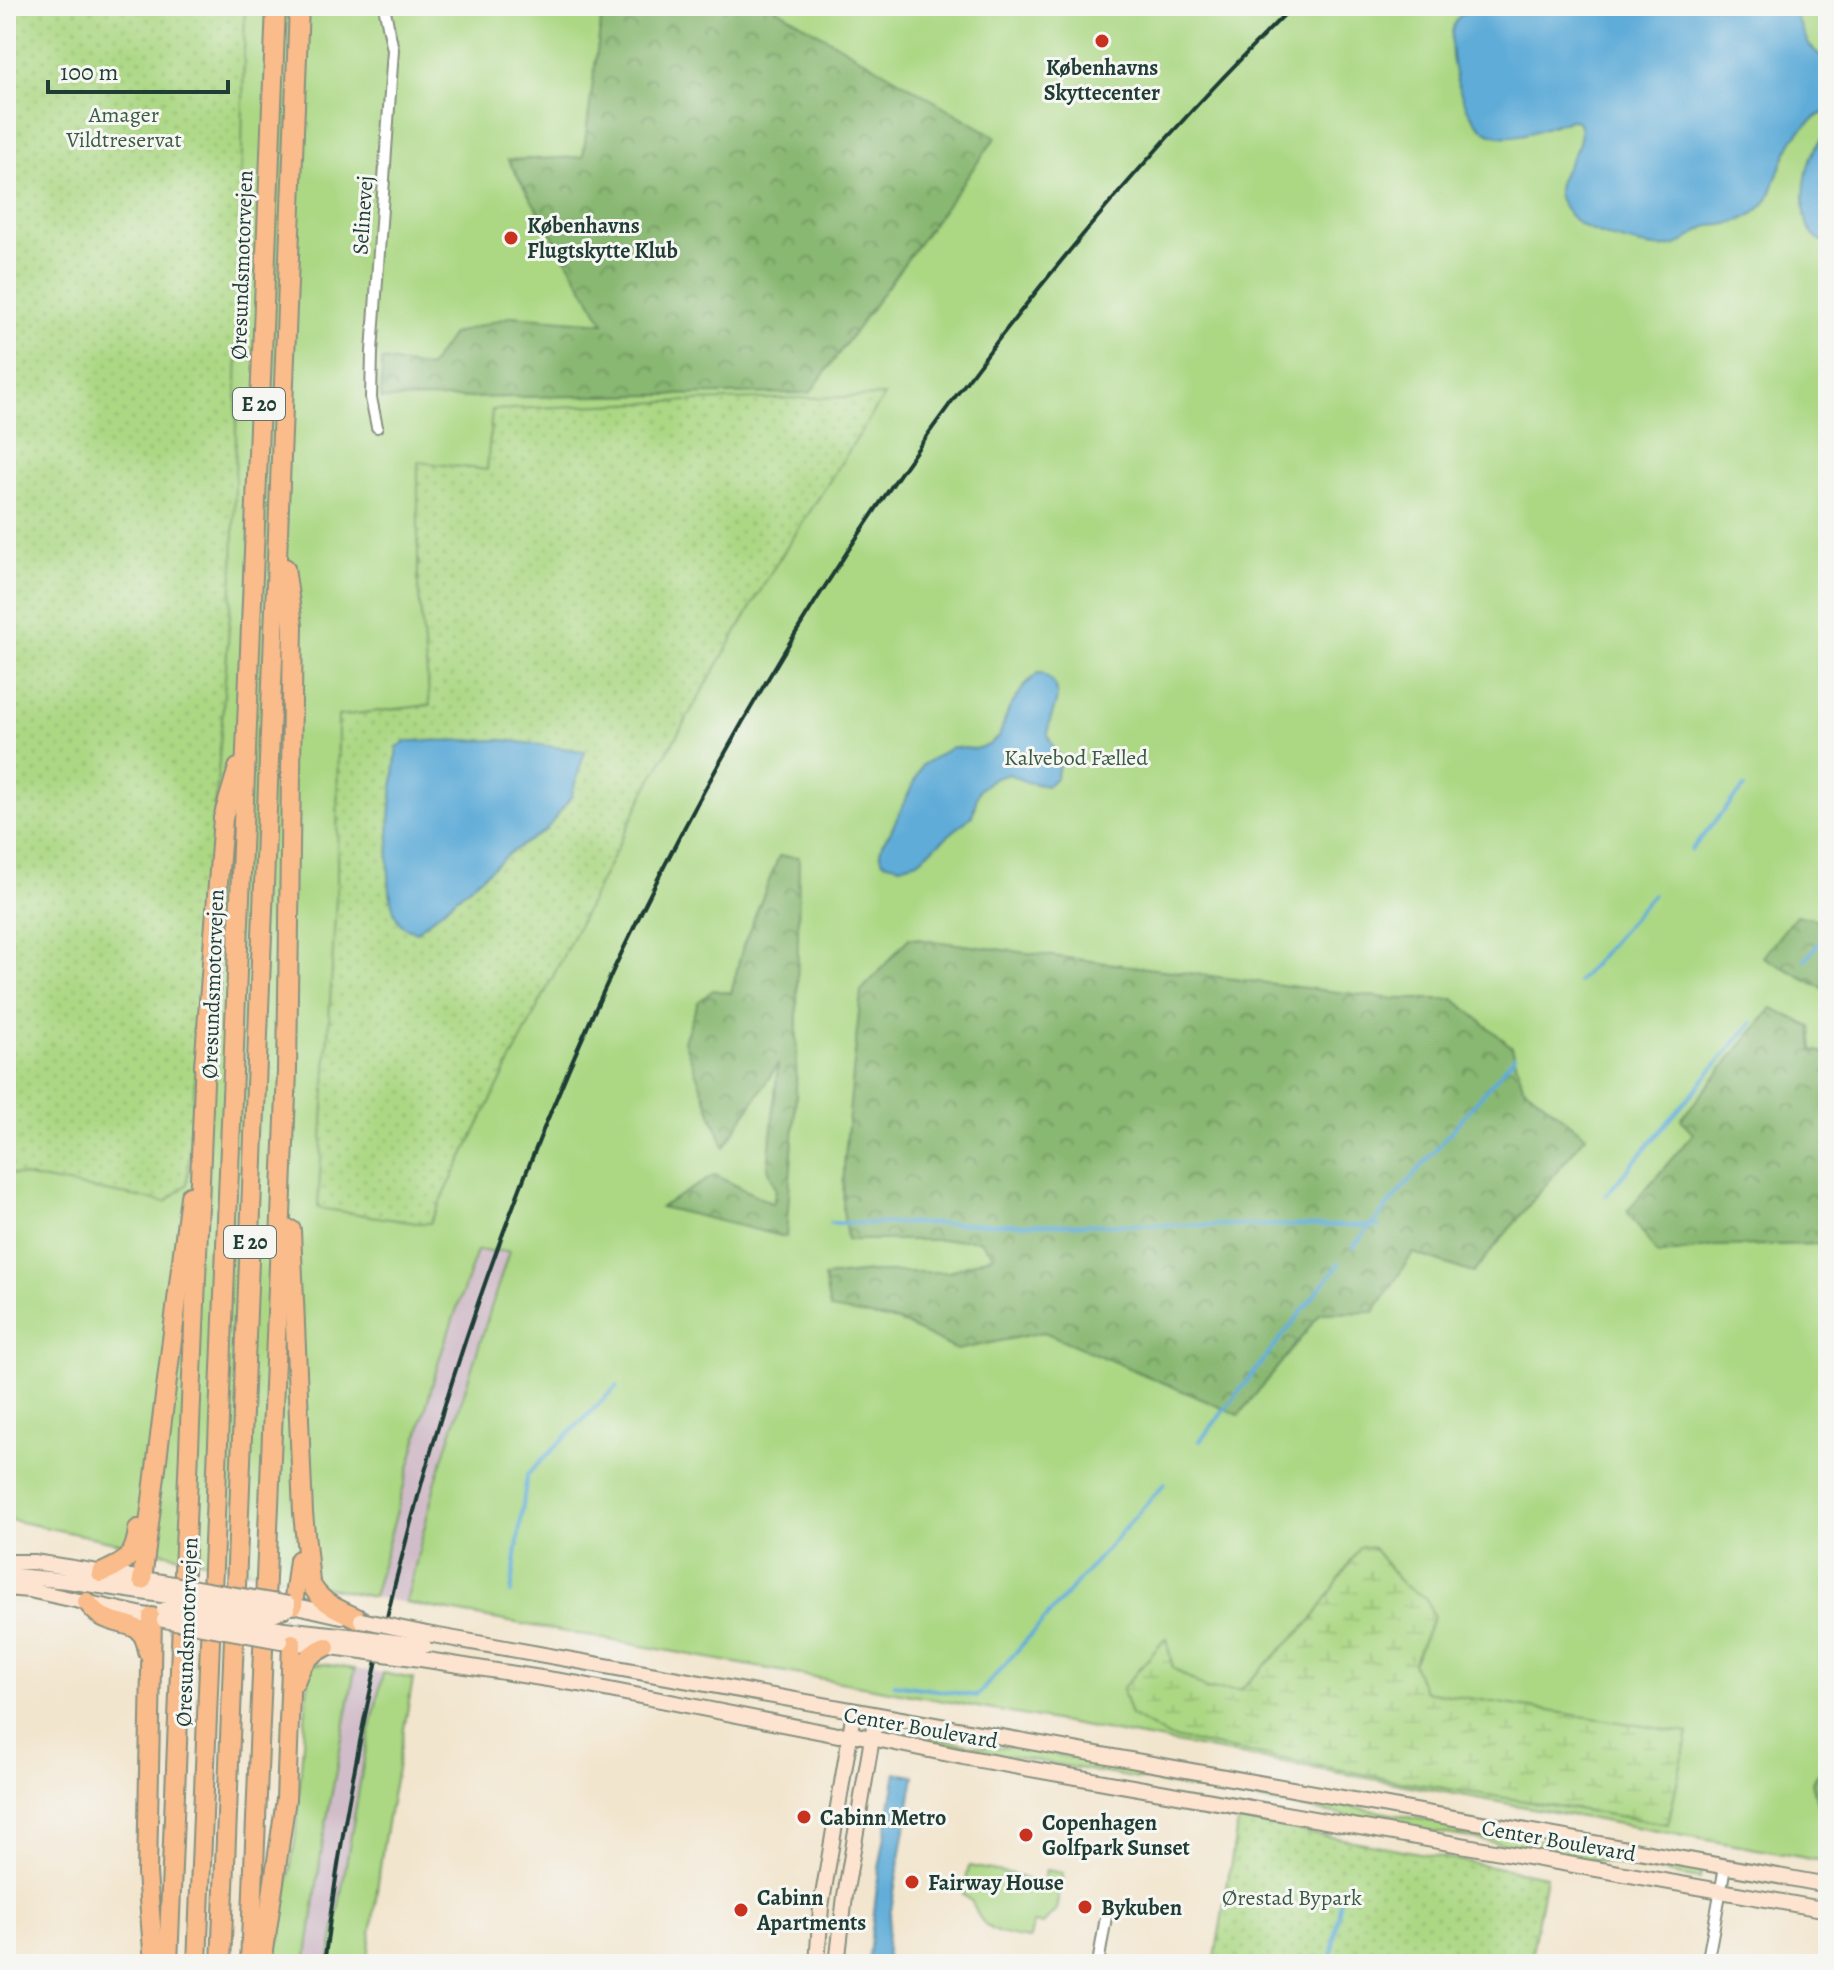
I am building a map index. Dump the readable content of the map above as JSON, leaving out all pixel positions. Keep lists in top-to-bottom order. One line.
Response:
{"streets":{"highway":["Øresundsmotorvejen","E 20"],"street":["Selinevej","Center Boulevard"]},"parks":["Amager Vildtreservat","Kalvebod Fælled","Ørestad Bypark"],"places":["Københavns Skyttecenter","Københavns Flugtskytte Klub","Cabinn Metro","Copenhagen Golfpark Sunset","Fairway House","Bykuben","Cabinn Apartments"],"scale_bar":"100 m"}
